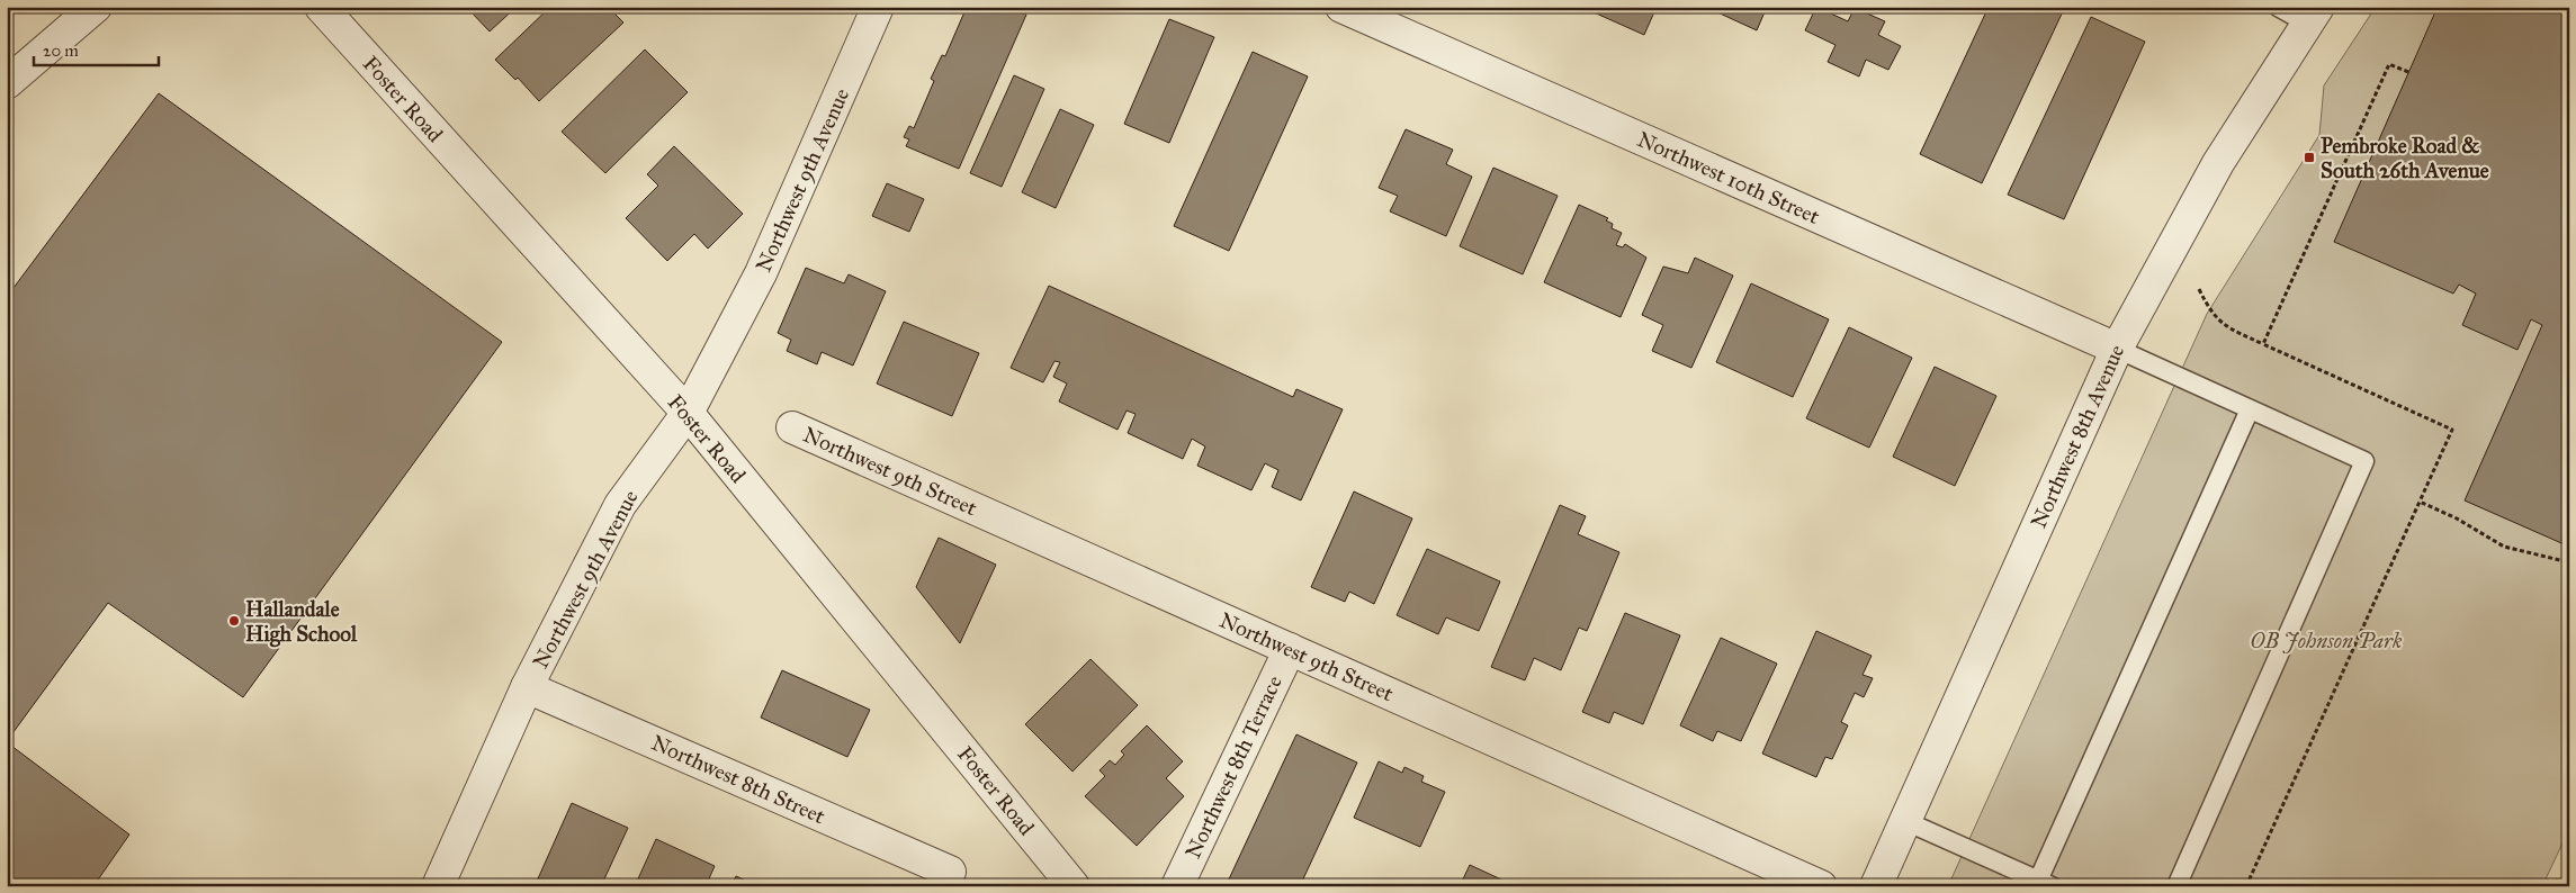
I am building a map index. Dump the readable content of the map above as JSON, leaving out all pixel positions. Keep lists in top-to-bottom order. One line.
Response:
{"streets":{"street":["Foster Road","Northwest 10th Street","Northwest 9th Avenue","Northwest 8th Avenue","Northwest 9th Street","Northwest 8th Terrace","Northwest 8th Street"]},"crossings":[["Foster Road","Northwest 9th Avenue"],["Northwest 10th Street","Northwest 8th Avenue"],["Northwest 9th Avenue","Northwest 8th Street"],["Northwest 9th Street","Northwest 8th Terrace"]],"parks":["OB Johnson Park"],"places":{"transit":["Pembroke Road & South 26th Avenue"],"other":["Hallandale High School"]},"scale_bar":"20 m"}
